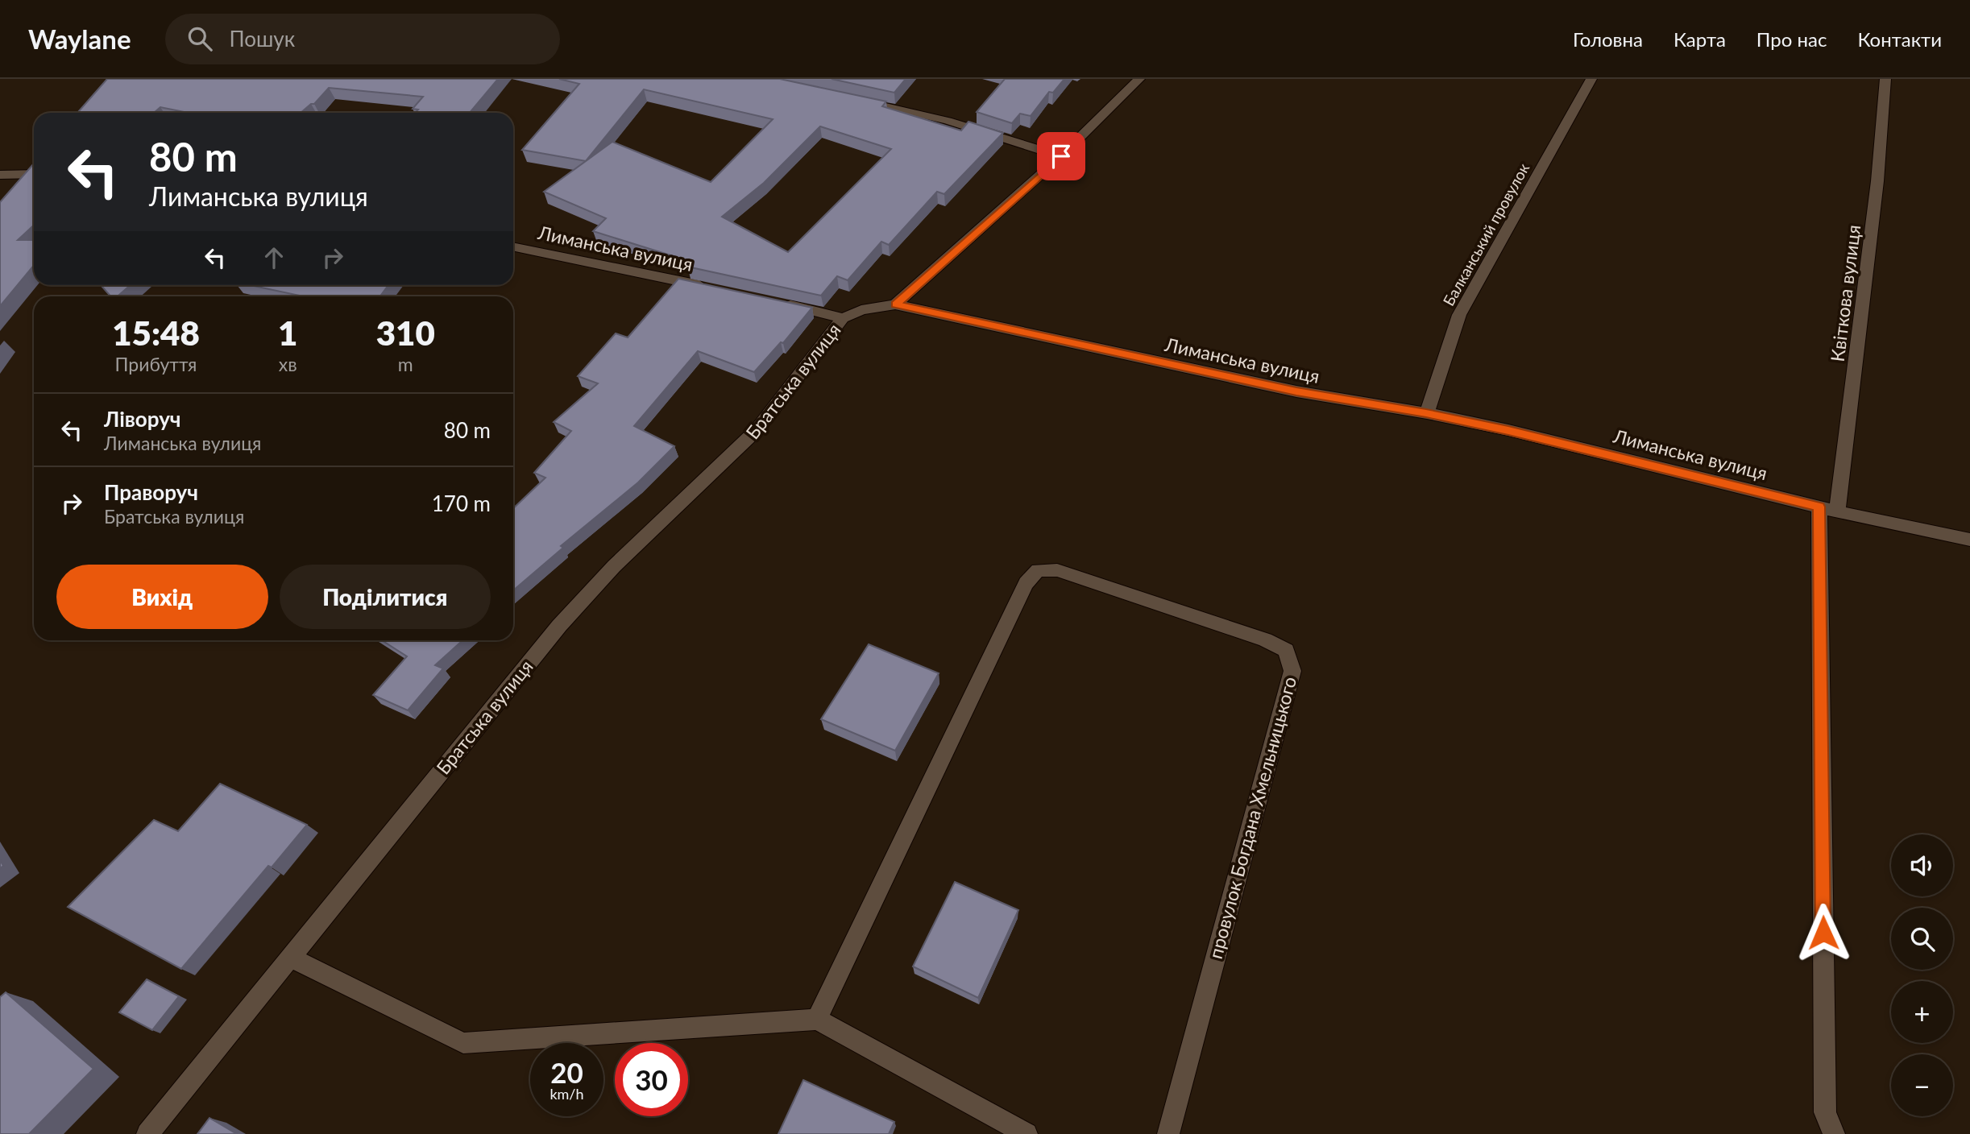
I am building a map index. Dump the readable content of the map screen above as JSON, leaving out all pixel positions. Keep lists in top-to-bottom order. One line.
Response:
{"streets":{"street":["Балканський провулок","Лиманська вулиця","Квіткова вулиця","Братська вулиця","провулок Богдана Хмельницького"]},"crossings":[["Балканський провулок","Лиманська вулиця"],["Лиманська вулиця","Квіткова вулиця"],["Лиманська вулиця","Братська вулиця"]],"page":{"header":"Waylane","search":"Пошук","nav":["Головна","Карта","Про нас","Контакти"],"turn":["80 m","Лиманська вулиця"],"eta":["15:48","Прибуття","1","хв","310","m"],"list":[{"name":"Ліворуч","note":"Лиманська вулиця","value":"80 m"},{"name":"Праворуч","note":"Братська вулиця","value":"170 m"}],"buttons":["Вихід","Поділитися"],"map_buttons":["+","−"],"speed":"20 km/h","limit":"30"}}
